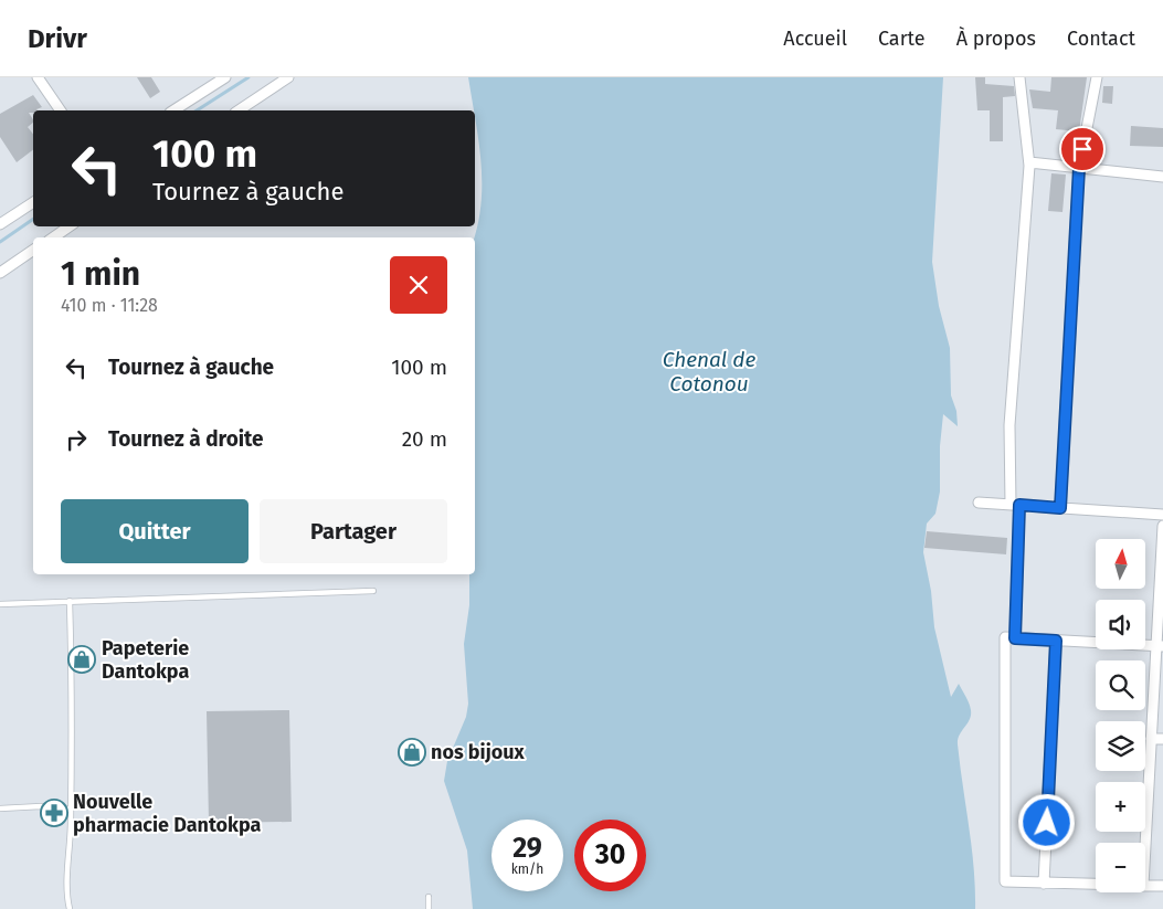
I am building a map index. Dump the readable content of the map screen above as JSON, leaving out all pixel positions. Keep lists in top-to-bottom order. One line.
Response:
{"water":["Chenal de Cotonou"],"places":{"shop":["Papeterie Dantokpa","nos bijoux"],"pharmacy":["Nouvelle pharmacie Dantokpa"]},"north":"top","page":{"header":"Drivr","nav":["Accueil","Carte","À propos","Contact"],"turn":["100 m","Tournez à gauche"],"heading":["1 min","410 m · 11:28"],"list":[{"name":"Tournez à gauche","value":"100 m"},{"name":"Tournez à droite","value":"20 m"}],"buttons":["Quitter","Partager"],"map_buttons":["+","−"],"speed":"29 km/h","limit":"30"}}
